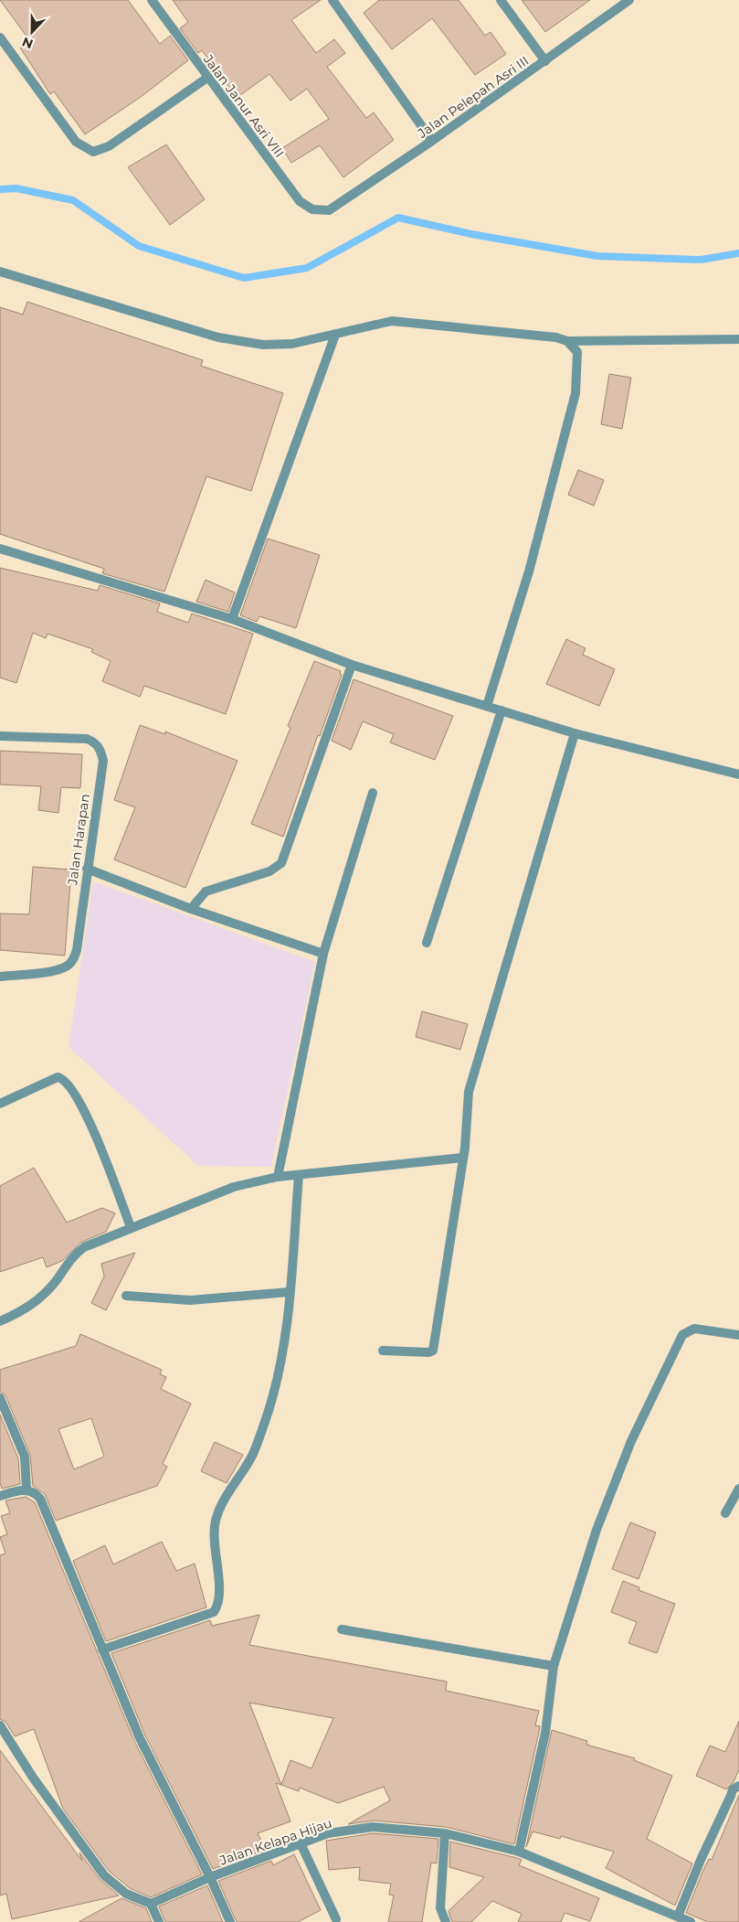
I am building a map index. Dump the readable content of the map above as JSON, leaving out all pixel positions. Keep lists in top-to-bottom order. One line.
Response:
{"streets":{"street":["Jalan Pelepah Asri III","Jalan Janur Asri VIII","Jalan Harapan","Jalan Kelapa Hijau"]},"crossings":[["Jalan Pelepah Asri III","Jalan Janur Asri VIII"]],"north":"bottom"}
